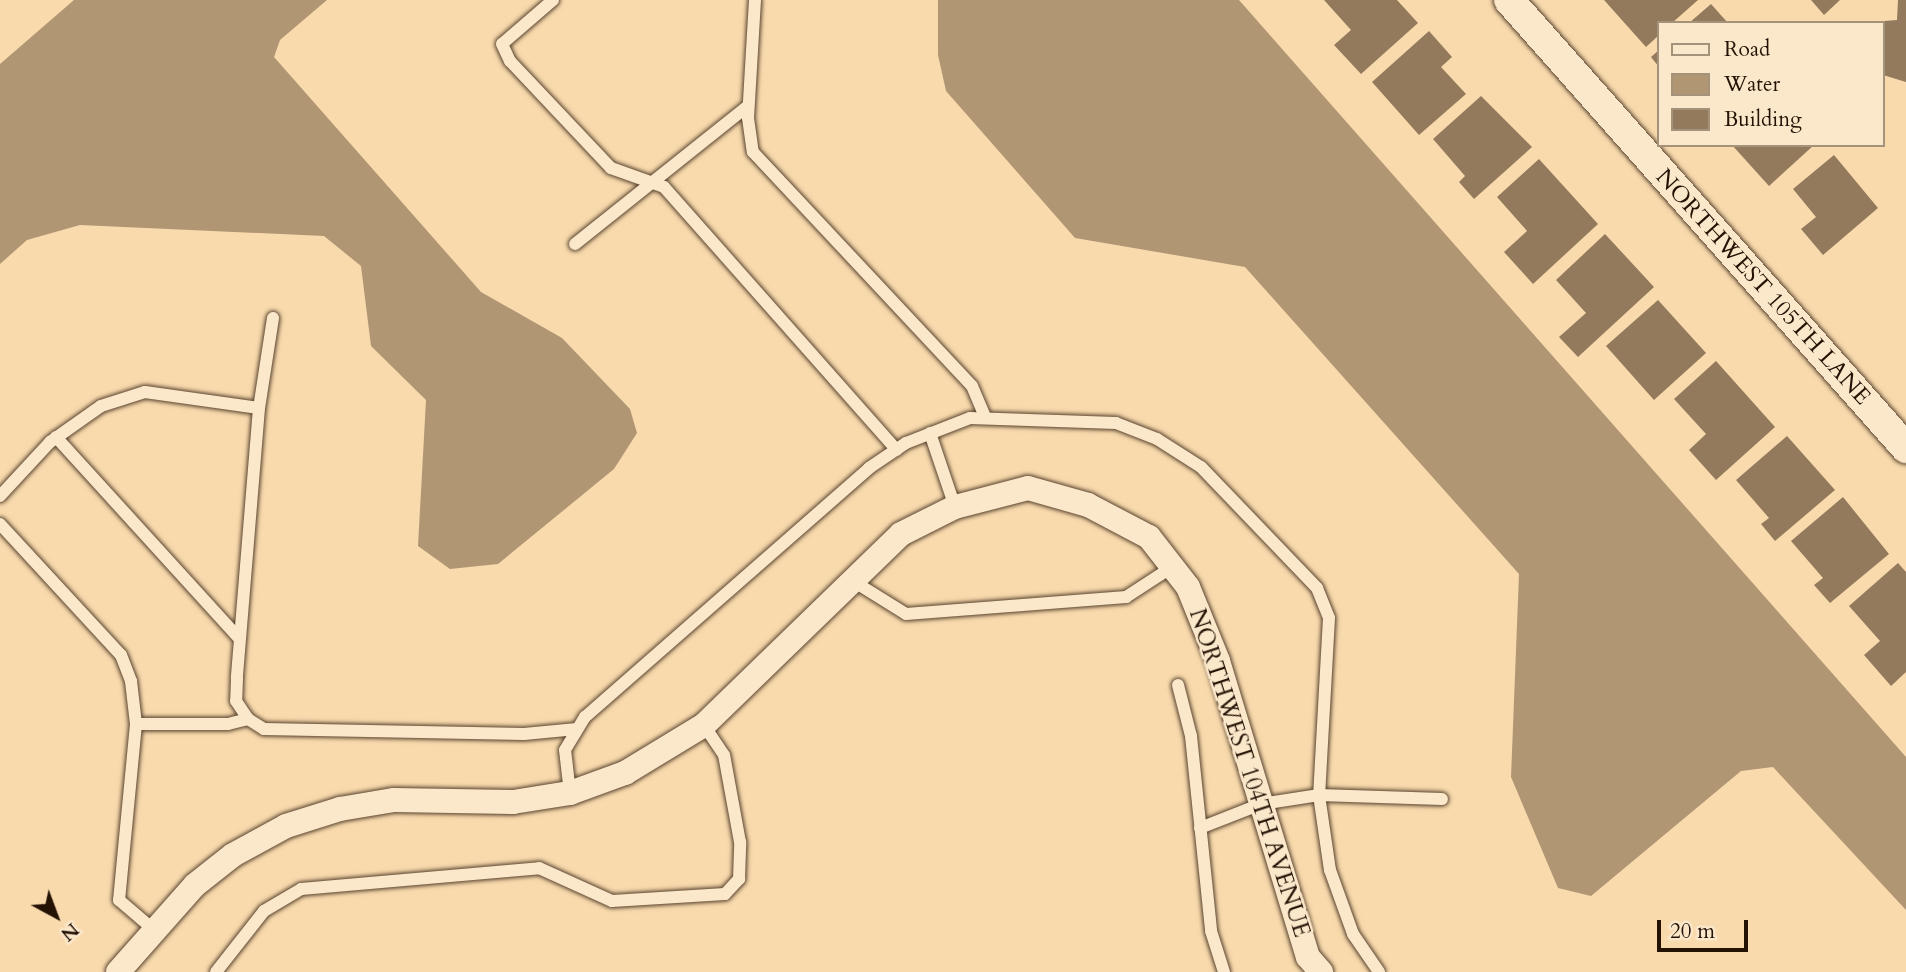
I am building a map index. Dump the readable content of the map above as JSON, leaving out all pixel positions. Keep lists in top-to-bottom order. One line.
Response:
{"streets":{"street":["NORTHWEST 105TH LANE","NORTHWEST 104TH AVENUE"]},"legend":["Road","Water","Building"],"scale_bar":"20 m","north":"bottom right"}
